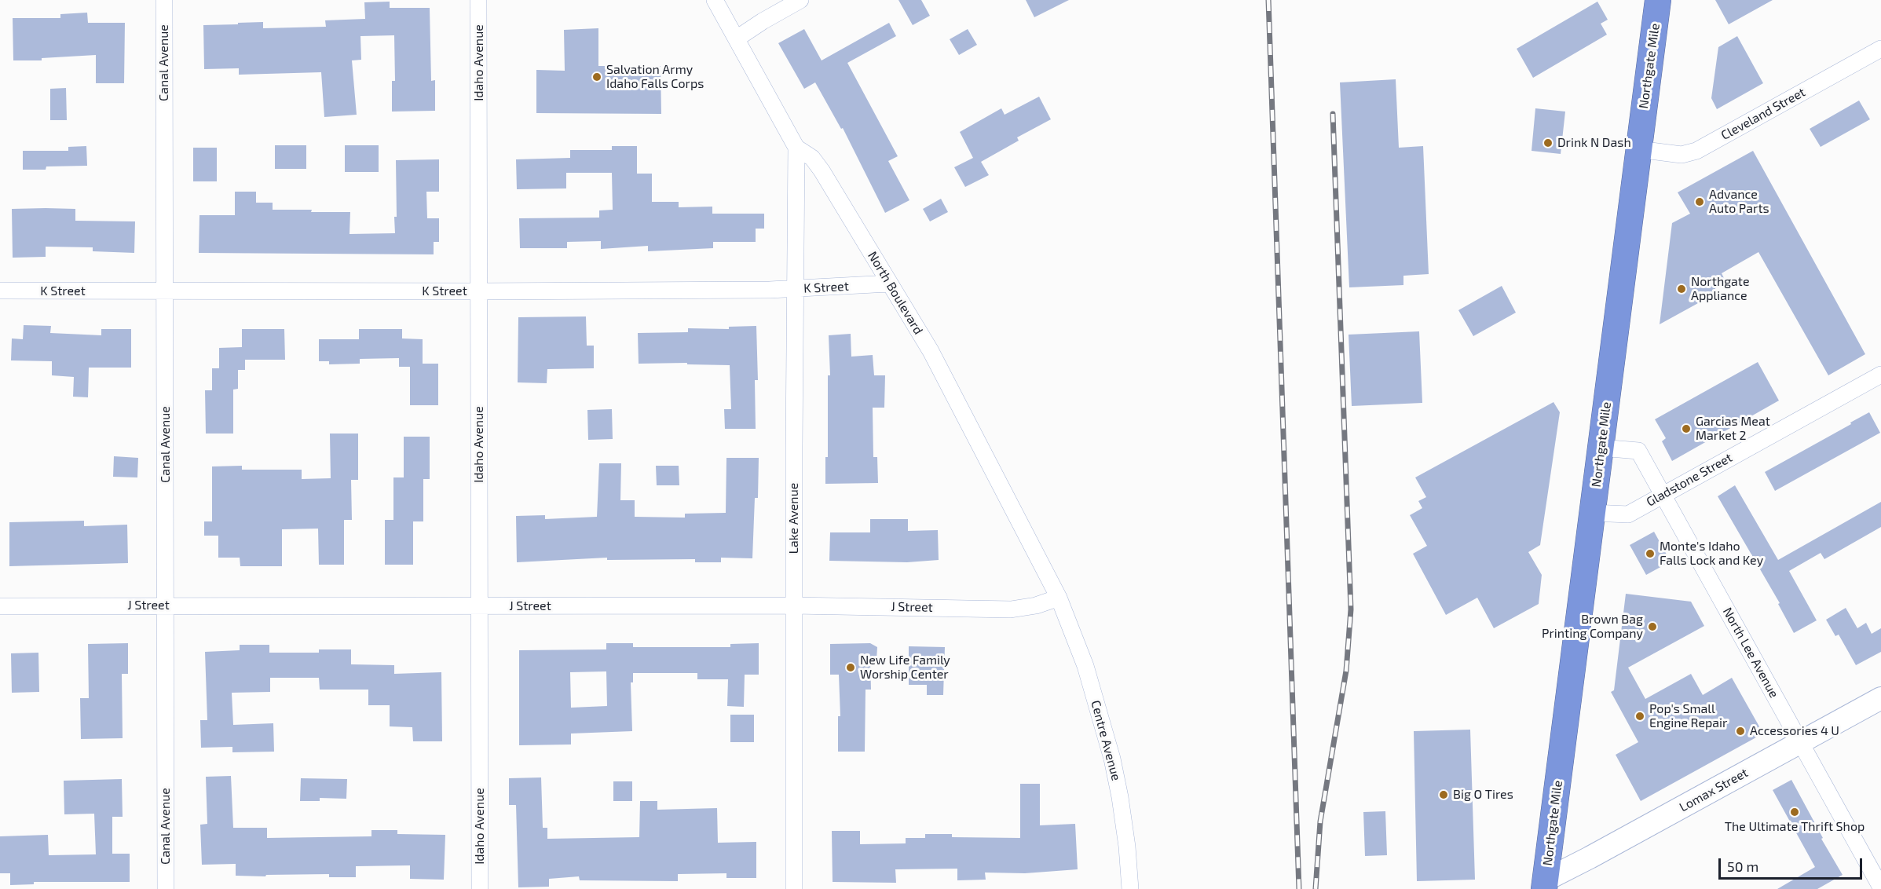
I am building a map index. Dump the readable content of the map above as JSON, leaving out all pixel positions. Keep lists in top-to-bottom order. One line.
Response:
{"streets":{"highway":["Northgate Mile"],"main road":["Lomax Street"],"street":["Canal Avenue","Idaho Avenue","Cleveland Street","K Street","North Boulevard","Gladstone Street","Lake Avenue","J Street","North Lee Avenue","Centre Avenue"]},"crossings":[["Canal Avenue","K Street"],["Canal Avenue","J Street"],["Idaho Avenue","K Street"],["Idaho Avenue","J Street"],["Northgate Mile","Cleveland Street"],["Northgate Mile","Gladstone Street"],["Northgate Mile","North Lee Avenue"],["Northgate Mile","Lomax Street"],["K Street","North Boulevard"],["K Street","Lake Avenue"],["North Boulevard","Lake Avenue"],["North Boulevard","J Street"],["North Boulevard","Centre Avenue"],["Gladstone Street","North Lee Avenue"],["Lake Avenue","J Street"],["J Street","Centre Avenue"],["North Lee Avenue","Lomax Street"]],"places":["Salvation Army Idaho Falls Corps","Drink N Dash","Advance Auto Parts","Northgate Appliance","Garcias Meat Market 2","Monte's Idaho Falls Lock and Key","Brown Bag Printing Company","New Life Family Worship Center","Pop's Small Engine Repair","Accessories 4 U","Big O Tires","The Ultimate Thrift Shop"],"scale_bar":"50 m"}
